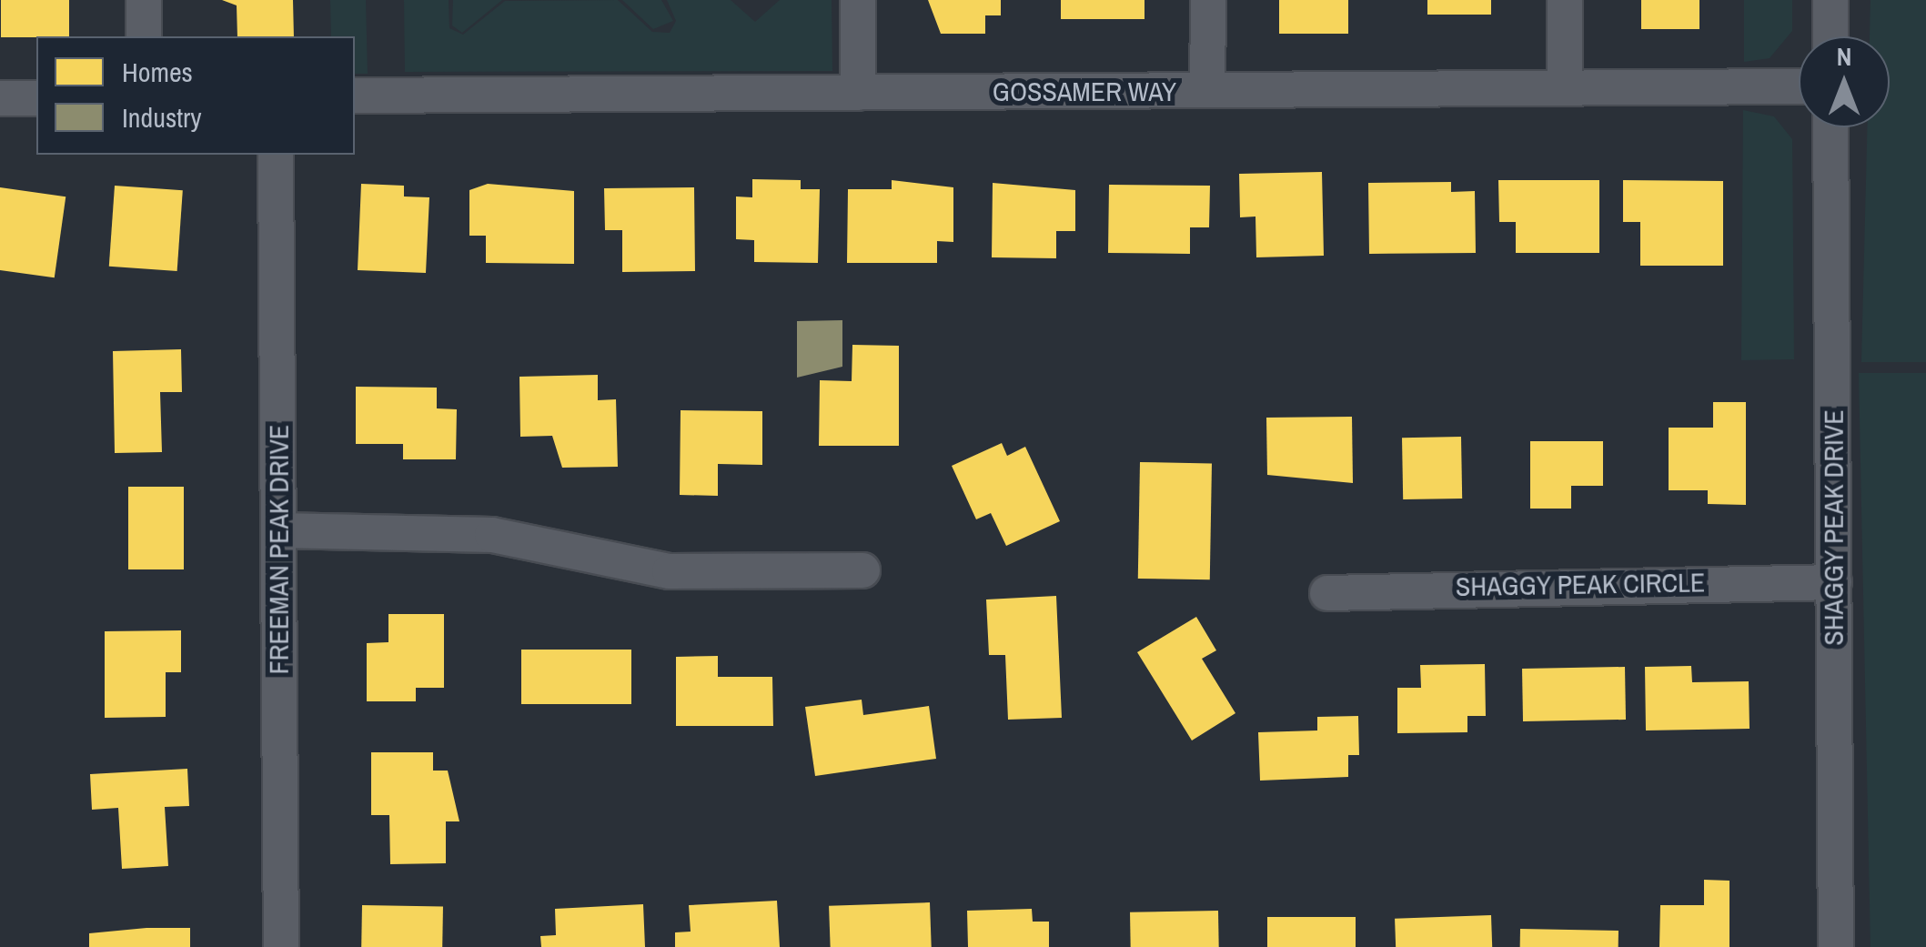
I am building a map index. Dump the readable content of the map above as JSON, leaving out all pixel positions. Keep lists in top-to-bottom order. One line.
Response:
{"streets":{"street":["GOSSAMER WAY","SHAGGY PEAK DRIVE","FREEMAN PEAK DRIVE","SHAGGY PEAK CIRCLE"]},"crossings":[["SHAGGY PEAK DRIVE","SHAGGY PEAK CIRCLE"]],"legend":["Homes","Industry"],"north":"top"}
